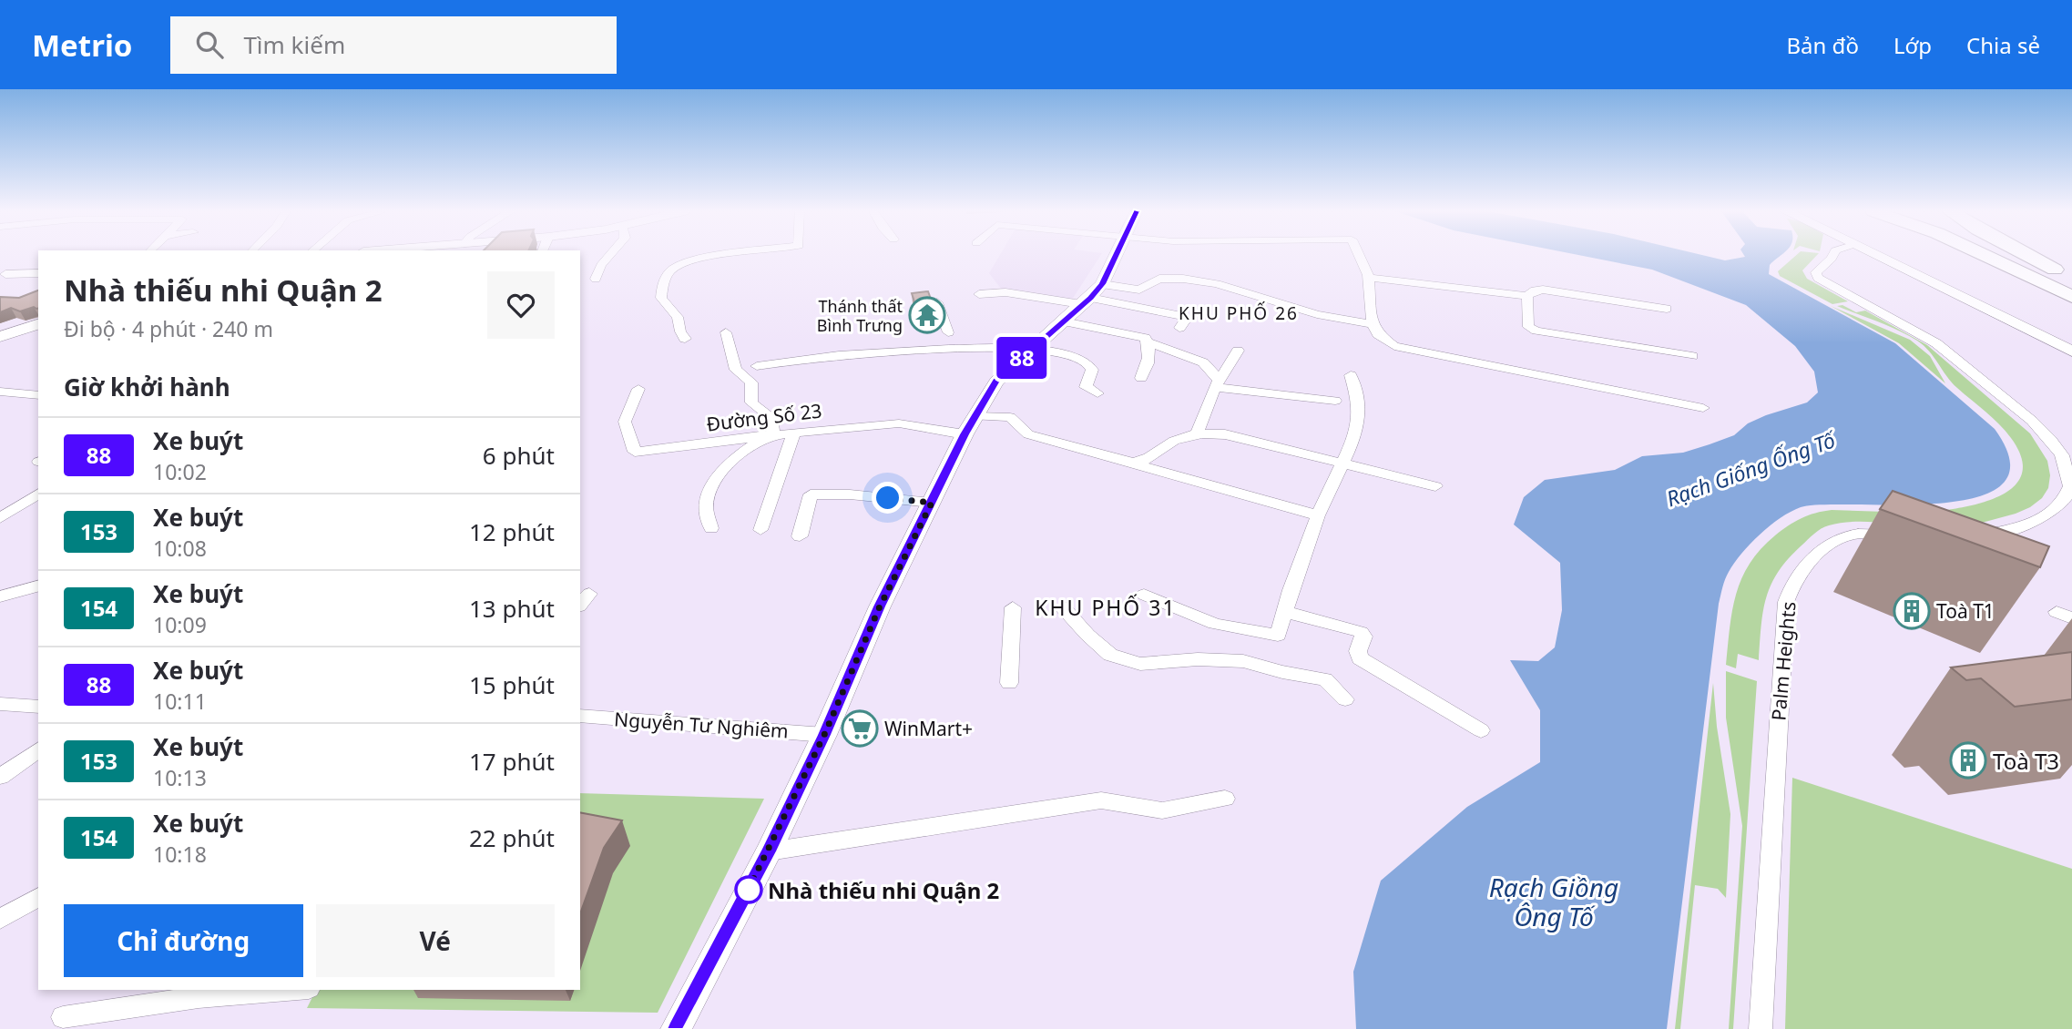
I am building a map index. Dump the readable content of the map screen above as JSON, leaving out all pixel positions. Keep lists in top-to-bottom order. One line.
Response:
{"streets":{"street":["Đường Số 23","Palm Heights","Nguyễn Tư Nghiêm"]},"districts":["KHU PHỐ 26","KHU PHỐ 31"],"water":["Rạch Giống Ống Tố","Rạch Giồng Ông Tố"],"places":{"temple":["Thánh thất Bình Trưng"],"building":["Toà T1","Toà T3"],"supermarket":["WinMart+"],"other":["Nhà thiếu nhi Quận 2"]},"lines":["bus line 88"],"page":{"header":"Metrio","search":"Tìm kiếm","nav":["Bản đồ","Lớp","Chia sẻ"],"on_map":"88","heading":[["Nhà thiếu nhi Quận 2","Đi bộ · 4 phút · 240 m"],"Giờ khởi hành"],"list":[{"mark":"88","name":"Xe buýt","note":"10:02","value":"6 phút"},{"mark":"153","name":"Xe buýt","note":"10:08","value":"12 phút"},{"mark":"154","name":"Xe buýt","note":"10:09","value":"13 phút"},{"mark":"88","name":"Xe buýt","note":"10:11","value":"15 phút"},{"mark":"153","name":"Xe buýt","note":"10:13","value":"17 phút"},{"mark":"154","name":"Xe buýt","note":"10:18","value":"22 phút"}],"buttons":["Chỉ đường","Vé"]}}
